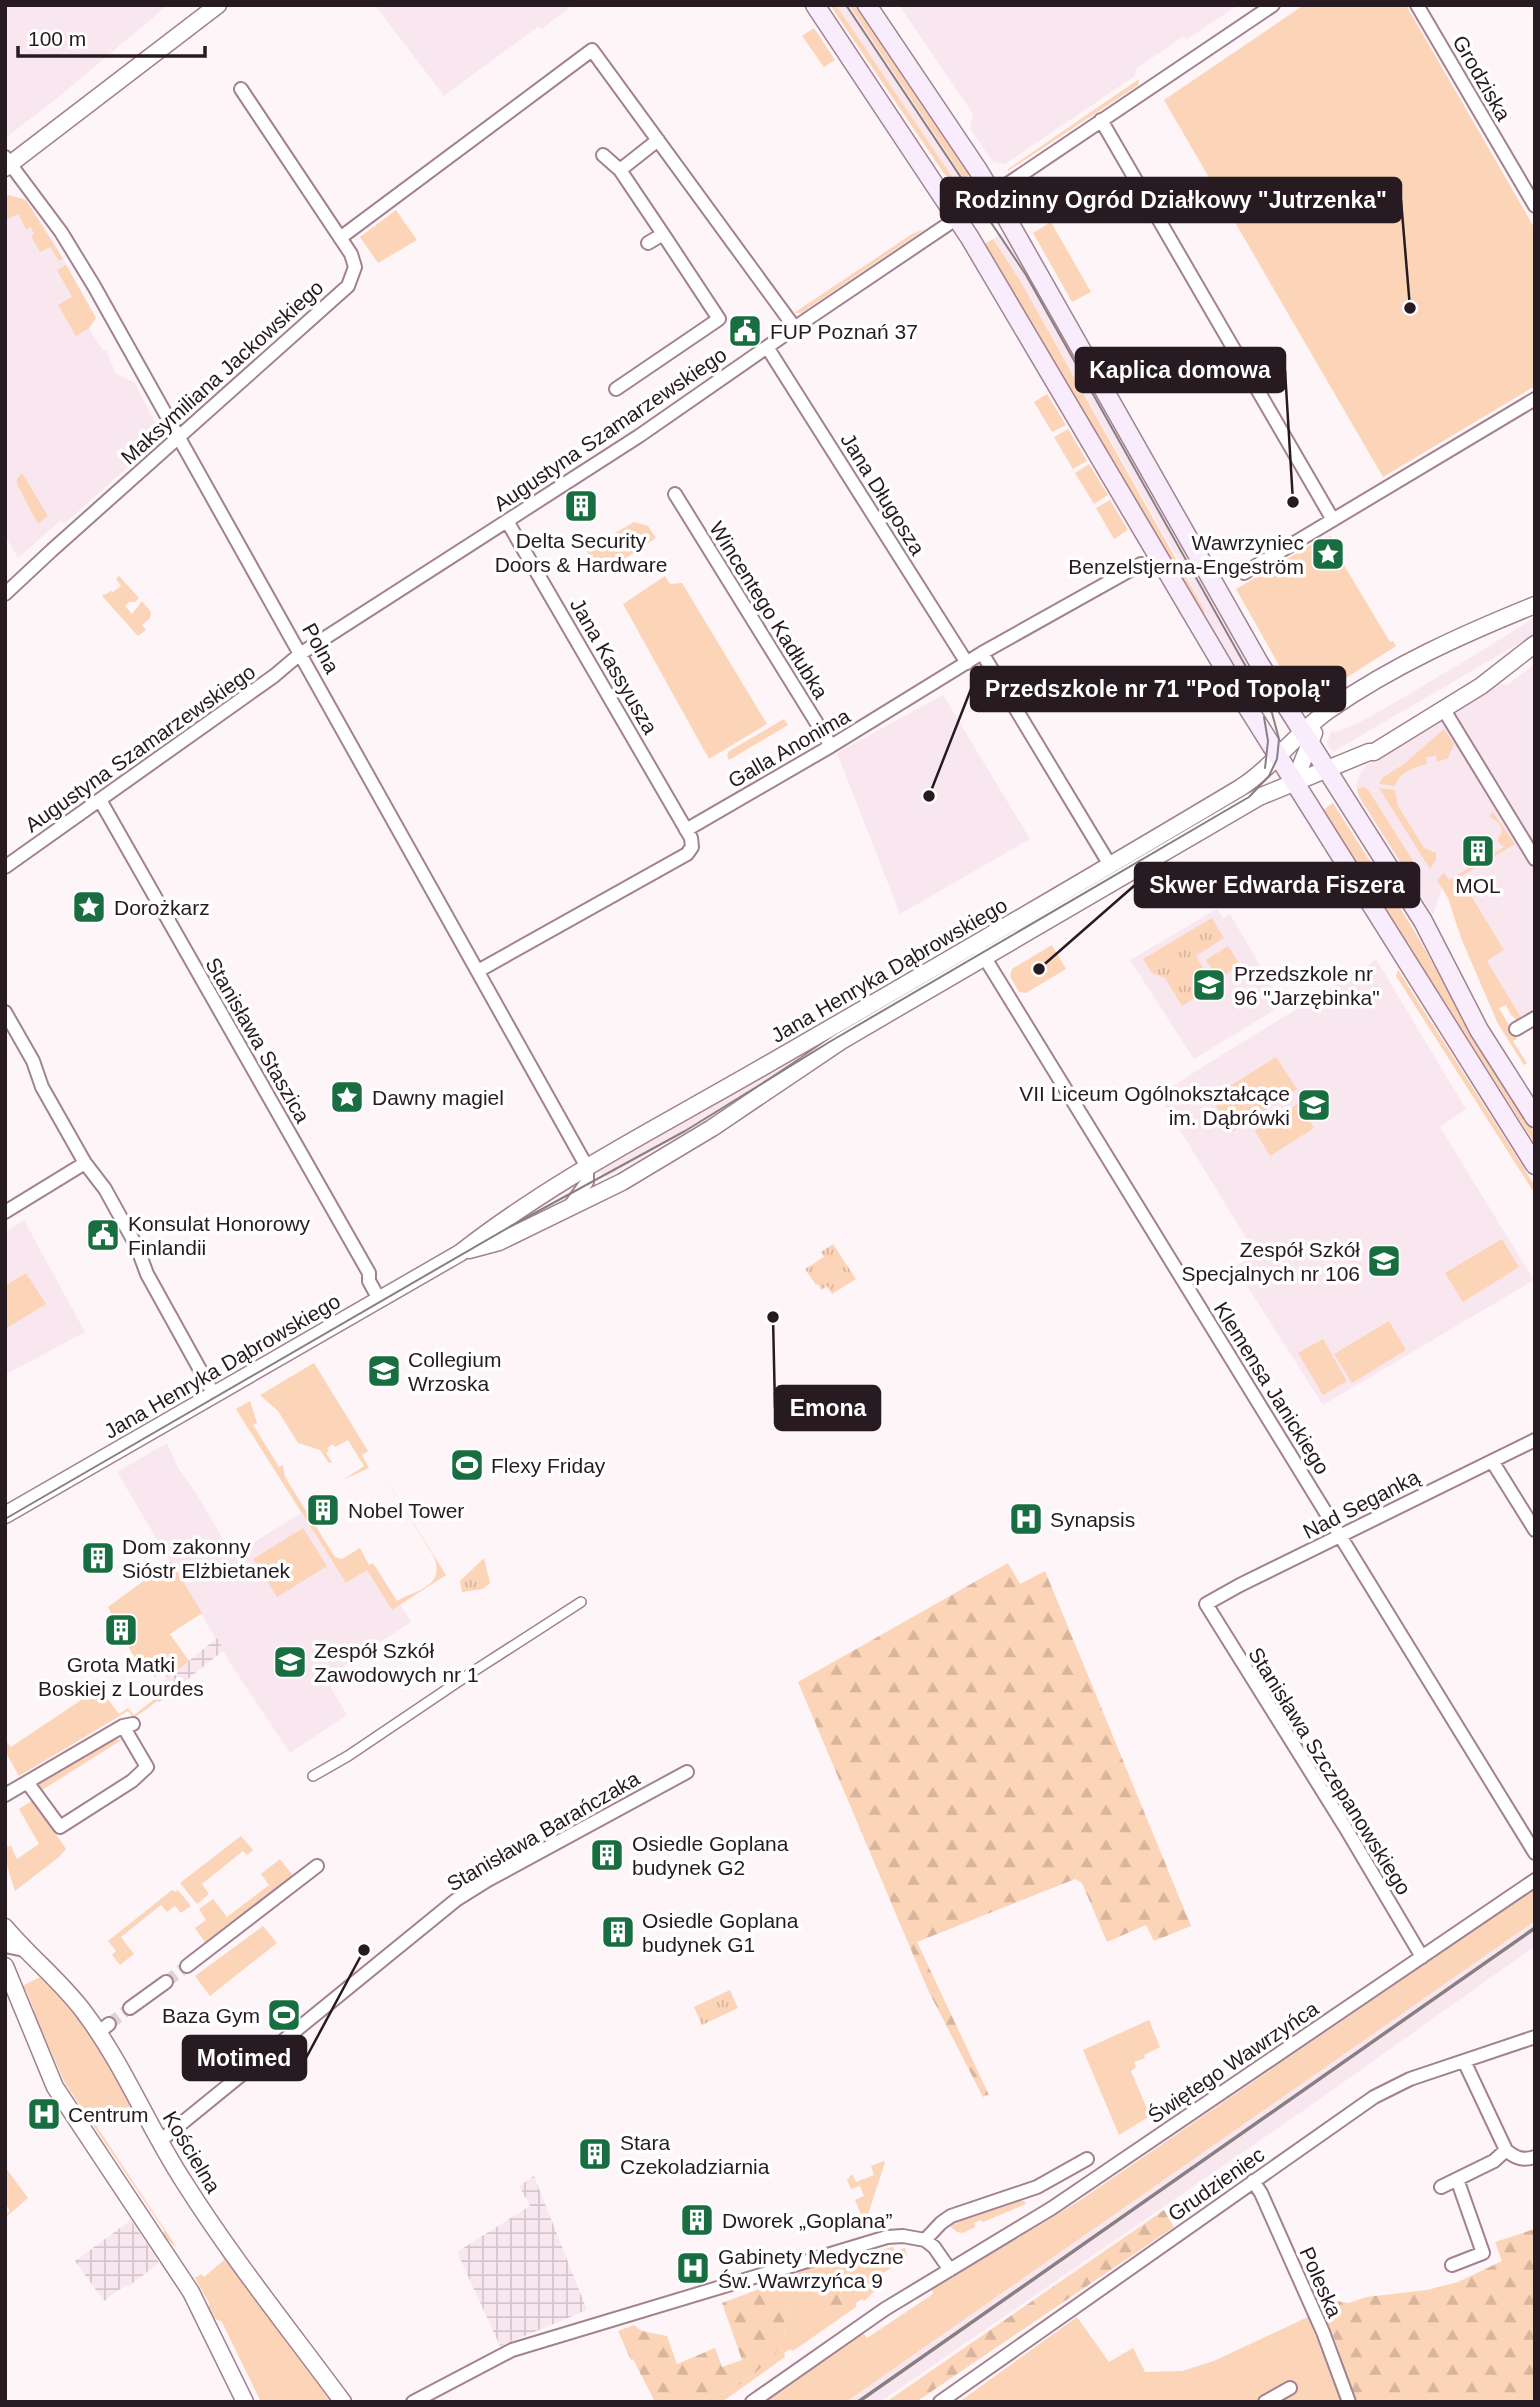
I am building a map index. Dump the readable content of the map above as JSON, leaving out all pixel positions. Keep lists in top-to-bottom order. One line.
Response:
{"streets":{"street":["Grodziska","Maksymiliana Jackowskiego","Augustyna Szamarzewskiego","Jana Długosza","Wincentego Kadłubka","Polna","Jana Kassyusza","Galla Anonima","Jana Henryka Dąbrowskiego","Stanisława Staszica","Klemensa Janickiego","Nad Seganką","Stanisława Szczepanowskiego","Stanisława Barańczaka","Świętego Wawrzyńca","Kościelna","Grudzieniec","Poleska"]},"crossings":[["Maksymiliana Jackowskiego","Polna"],["Augustyna Szamarzewskiego","Jana Długosza"],["Augustyna Szamarzewskiego","Polna"],["Augustyna Szamarzewskiego","Jana Kassyusza"],["Augustyna Szamarzewskiego","Stanisława Staszica"],["Jana Długosza","Galla Anonima"],["Wincentego Kadłubka","Galla Anonima"],["Polna","Jana Henryka Dąbrowskiego"],["Jana Kassyusza","Galla Anonima"],["Jana Henryka Dąbrowskiego","Stanisława Staszica"],["Jana Henryka Dąbrowskiego","Klemensa Janickiego"],["Klemensa Janickiego","Nad Seganką"],["Nad Seganką","Stanisława Szczepanowskiego"],["Stanisława Szczepanowskiego","Świętego Wawrzyńca"],["Stanisława Barańczaka","Kościelna"],["Grudzieniec","Poleska"]],"places":{"other":["Rodzinny Ogród Działkowy \"Jutrzenka\"","Kaplica domowa","Przedszkole nr 71 \"Pod Topolą\"","Skwer Edwarda Fiszera","Emona","Motimed"],"public building":["FUP Poznań 37","Konsulat Honorowy Finlandii"],"building":["Delta Security Doors & Hardware","MOL","Nobel Tower","Dom zakonny Sióstr Elżbietanek","Grota Matki Boskiej z Lourdes","Osiedle Goplana budynek G2","Osiedle Goplana budynek G1","Stara Czekoladziarnia","Dworek „Goplana”"],"place":["Wawrzyniec Benzelstjerna-Engeström","Dorożkarz","Dawny magiel"],"school or university":["Przedszkole nr 96 \"Jarzębinka\"","VII Liceum Ogólnokształcące im. Dąbrówki","Zespół Szkół Specjalnych nr 106","Collegium Wrzoska","Zespół Szkół Zawodowych nr 1"],"sports":["Flexy Friday","Baza Gym"],"hospital":["Synapsis","Centrum","Gabinety Medyczne Św. Wawrzyńca 9"]},"scale_bar":"100 m"}
